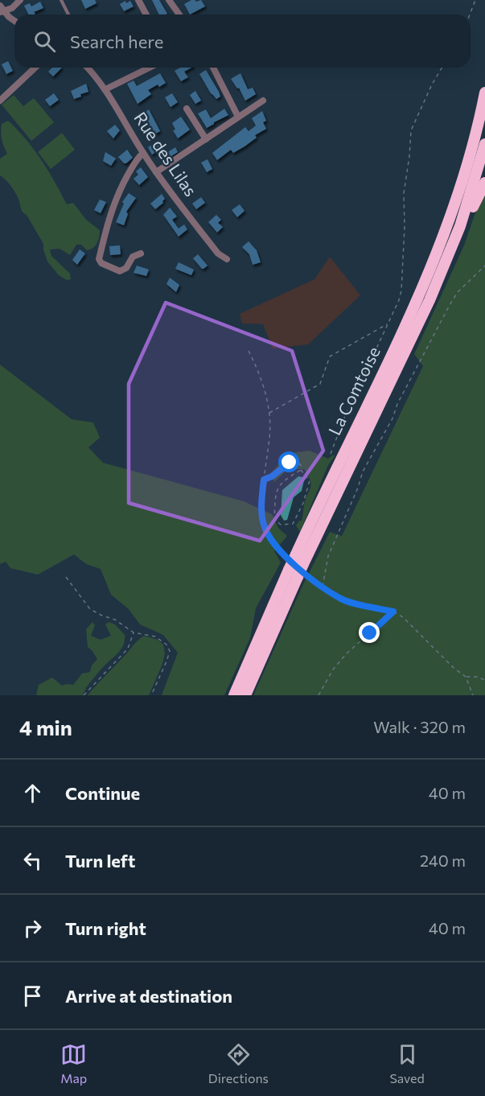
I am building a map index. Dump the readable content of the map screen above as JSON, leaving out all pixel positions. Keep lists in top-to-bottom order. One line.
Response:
{"streets":{"highway":["La Comtoise"],"street":["Rue des Lilas"]},"page":{"search":"Search here","heading":["4 min","Walk · 320 m"],"list":[["Continue","40 m"],["Turn left","240 m"],["Turn right","40 m"],"Arrive at destination"],"nav":["Map","Directions","Saved"]}}
